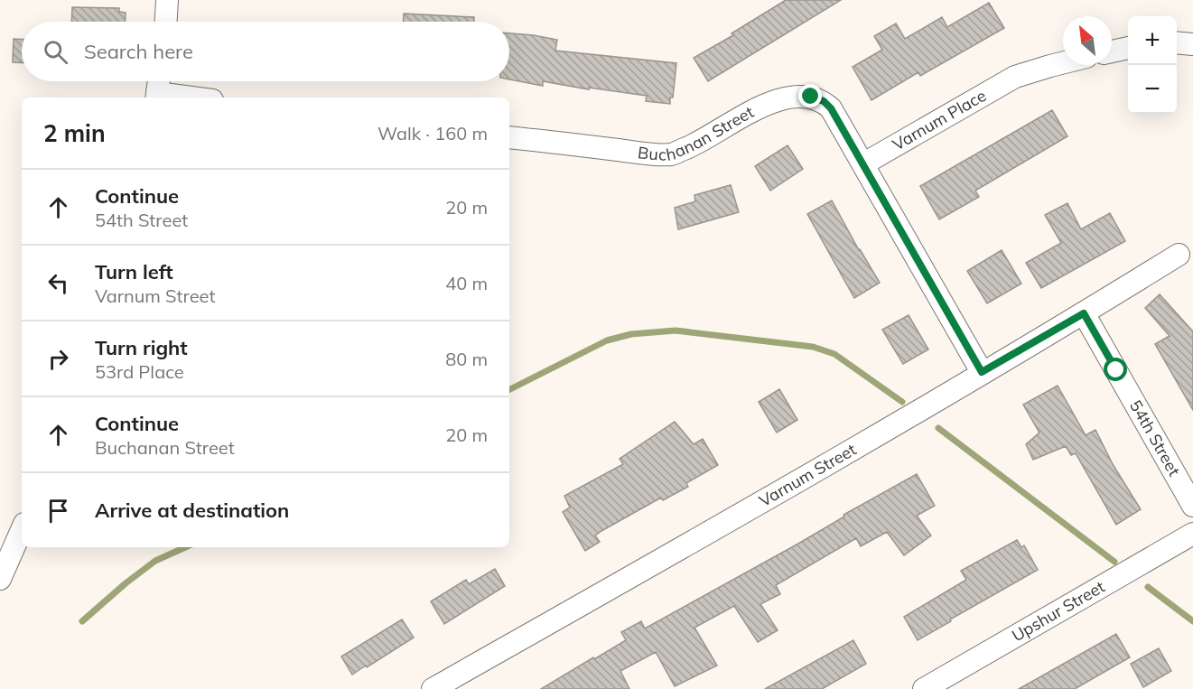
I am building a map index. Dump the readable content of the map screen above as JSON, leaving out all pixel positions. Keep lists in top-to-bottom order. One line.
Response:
{"streets":{"street":["Varnum Place","Buchanan Street","54th Street","Varnum Street","Upshur Street"]},"crossings":[["Varnum Place","Buchanan Street"],["Buchanan Street","Varnum Street"],["54th Street","Varnum Street"]],"north":"top left","page":{"map_buttons":["+","−"],"search":"Search here","heading":["2 min","Walk · 160 m"],"list":[["Continue","54th Street","20 m"],["Turn left","Varnum Street","40 m"],["Turn right","53rd Place","80 m"],["Continue","Buchanan Street","20 m"],"Arrive at destination"]}}
